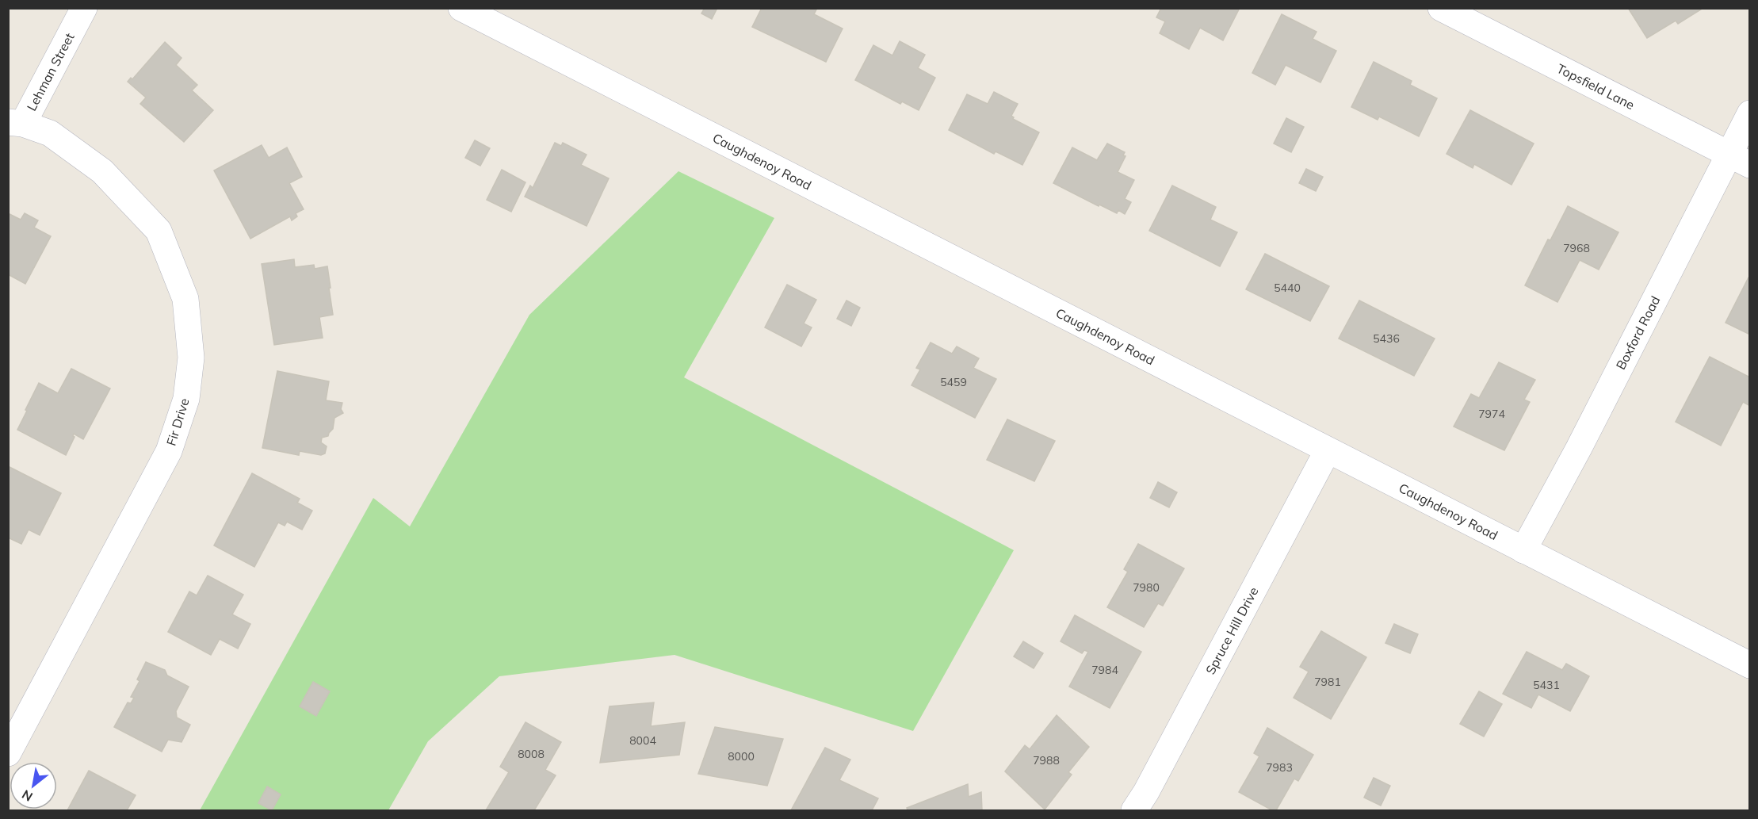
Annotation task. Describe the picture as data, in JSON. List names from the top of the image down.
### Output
{
  "streets": {
    "street": [
      "Lehman Street",
      "Topsfield Lane",
      "Caughdenoy Road",
      "Boxford Road",
      "Fir Drive",
      "Spruce Hill Drive"
    ]
  },
  "crossings": [
    ["Lehman Street", "Fir Drive"],
    ["Topsfield Lane", "Boxford Road"],
    ["Caughdenoy Road", "Boxford Road"],
    ["Caughdenoy Road", "Spruce Hill Drive"]
  ],
  "house_numbers": [
    "7968",
    "5440",
    "5436",
    "5459",
    "7974",
    "7980",
    "7984",
    "7981",
    "5431",
    "8004",
    "8008",
    "8000",
    "7988",
    "7983"
  ],
  "north": "bottom left"
}
